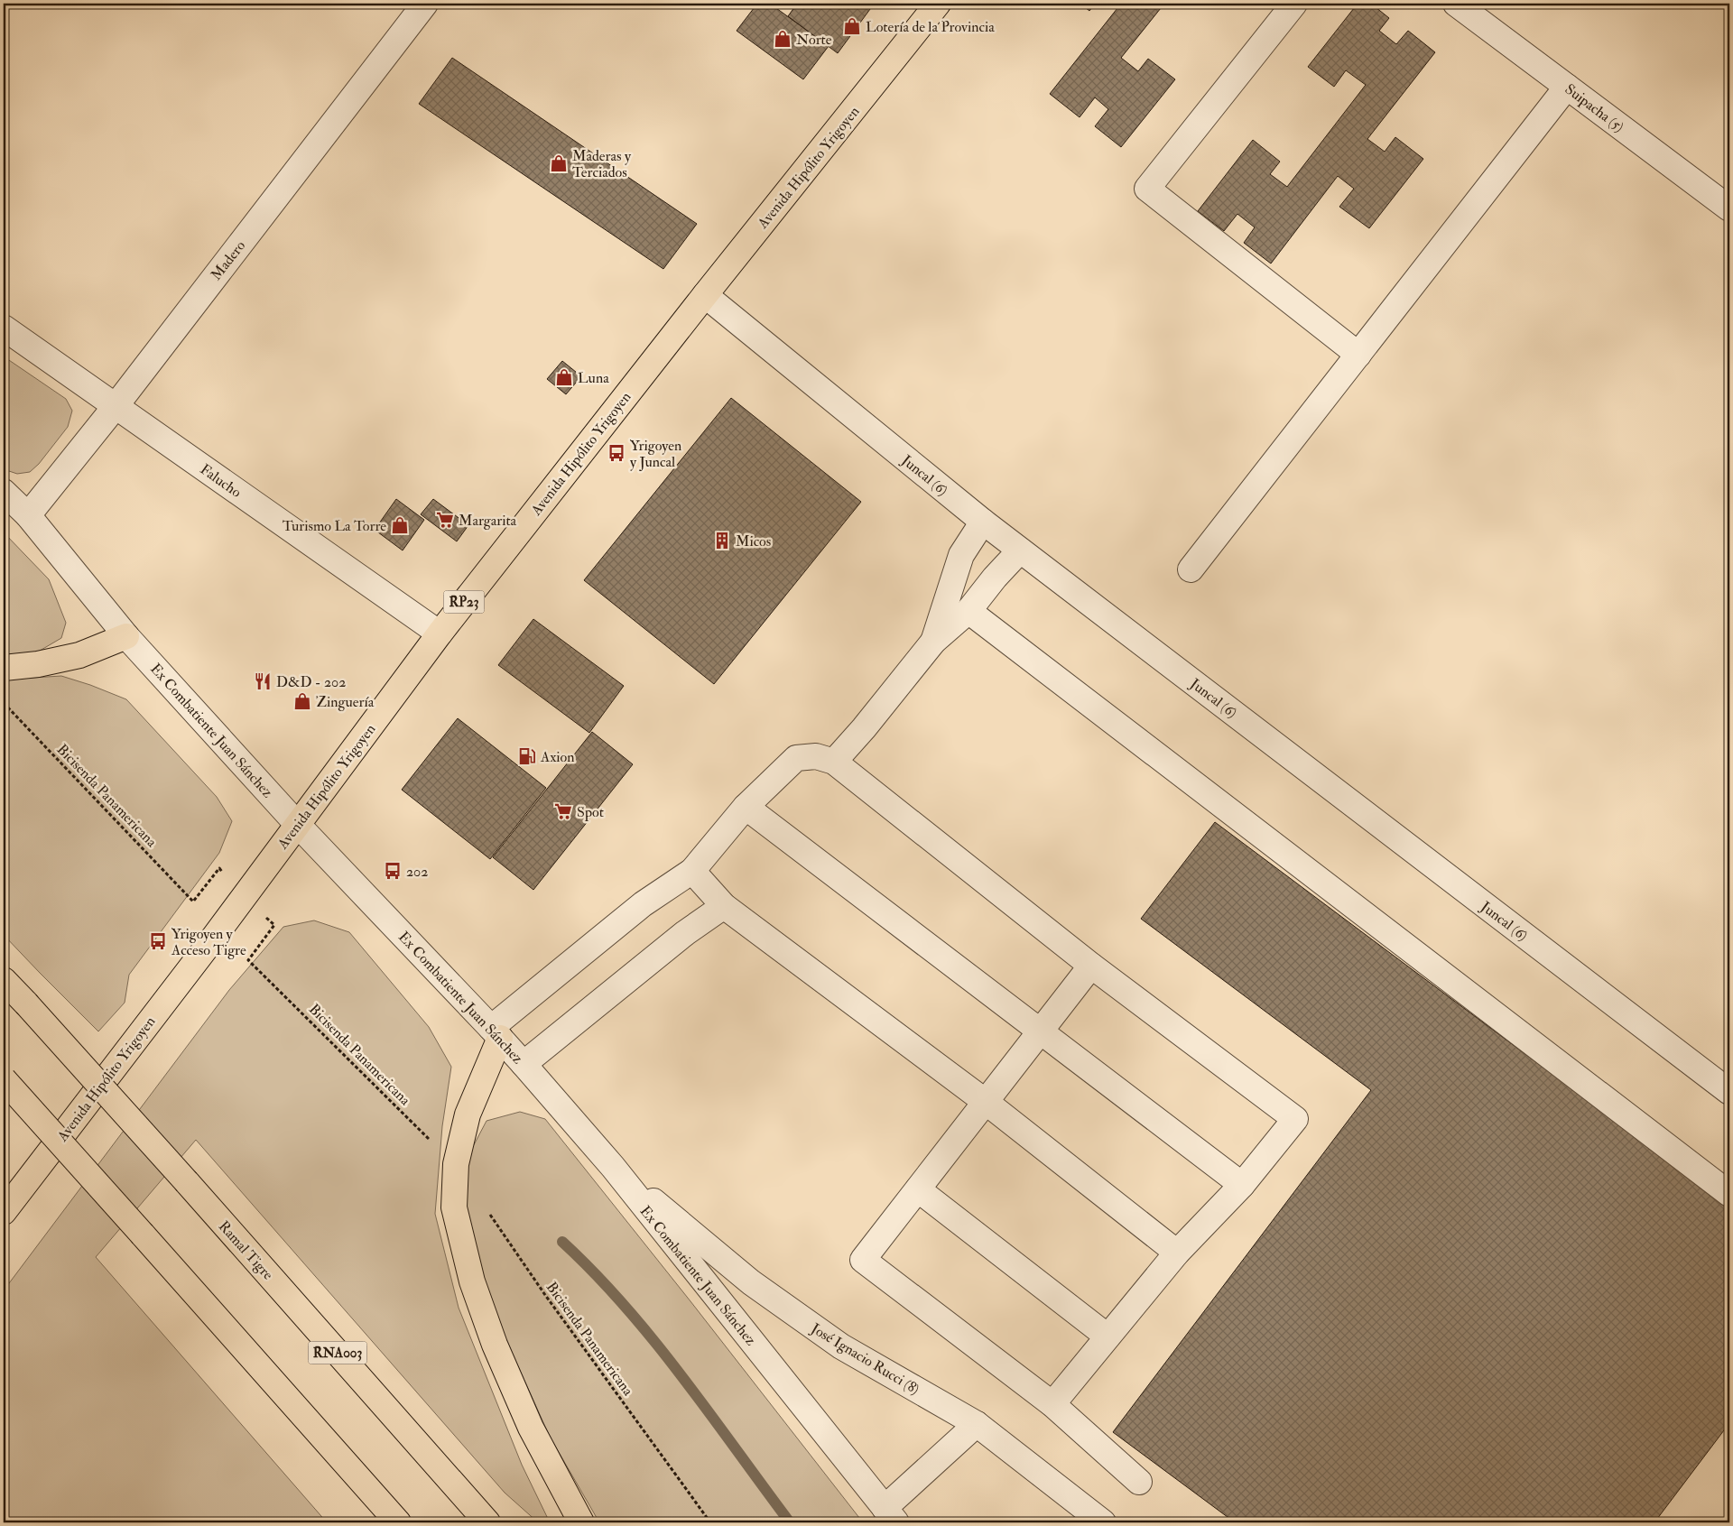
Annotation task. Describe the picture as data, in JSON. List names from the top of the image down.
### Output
{
  "streets": {
    "main road": [
      "Avenida Hipólito Yrigoyen",
      "RP23",
      "Ramal Tigre",
      "RNA003"
    ],
    "street": [
      "Suipacha (5)",
      "Madero",
      "Juncal (6)",
      "Falucho",
      "Ex Combatiente Juan Sánchez",
      "José Ignacio Rucci (8)"
    ],
    "path": ["Bicisenda Panamericana"]
  },
  "crossings": [
    ["Avenida Hipólito Yrigoyen", "Juncal (6)"],
    ["Avenida Hipólito Yrigoyen", "Falucho"],
    ["Avenida Hipólito Yrigoyen", "Ex Combatiente Juan Sánchez"],
    ["Avenida Hipólito Yrigoyen", "Bicisenda Panamericana"],
    ["Madero", "Falucho"],
    ["Madero", "Ex Combatiente Juan Sánchez"],
    ["Ex Combatiente Juan Sánchez", "José Ignacio Rucci (8)"]
  ],
  "places": {
    "shop": [
      "Lotería de la Provincia",
      "Norte",
      "Maderas y Terciados",
      "Luna",
      "Turismo La Torre",
      "Zinguería"
    ],
    "bus stop": ["Yrigoyen y Juncal", "202", "Yrigoyen y Acceso Tigre"],
    "supermarket": ["Margarita", "Spot"],
    "building": ["Micos"],
    "restaurant": ["D&D - 202"],
    "fuel station": ["Axion"]
  }
}
